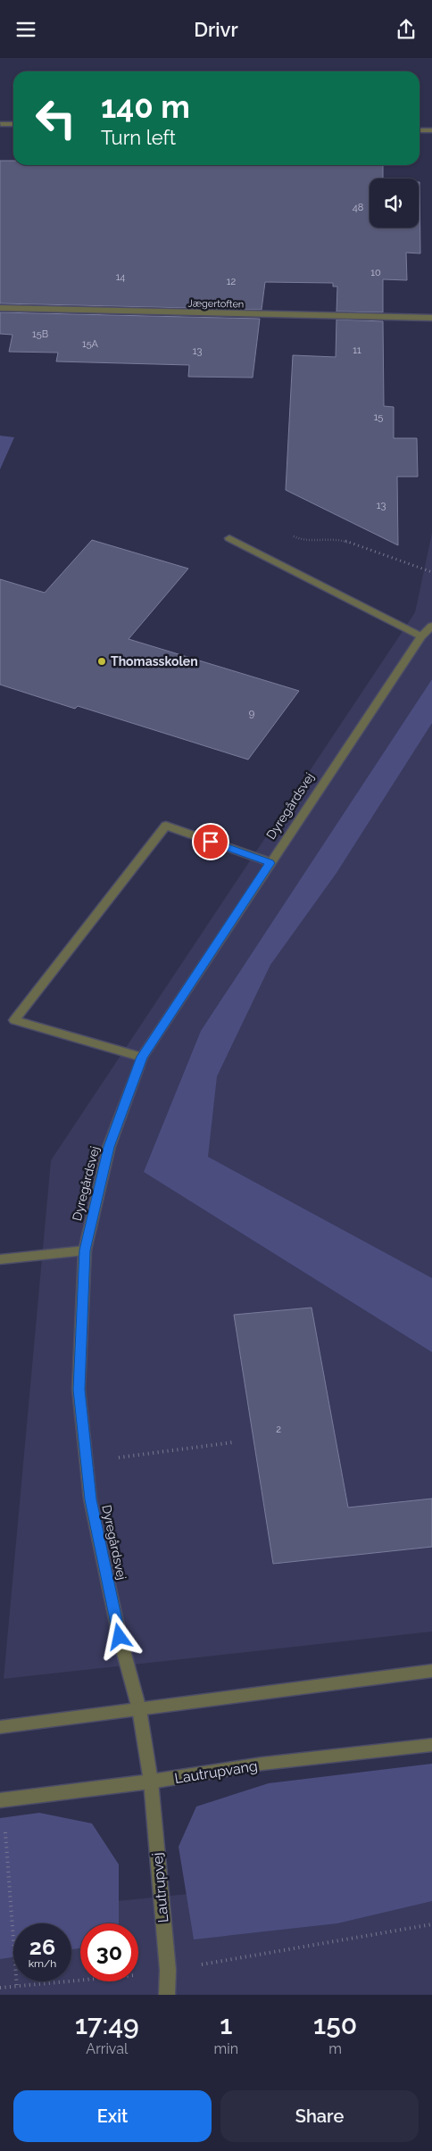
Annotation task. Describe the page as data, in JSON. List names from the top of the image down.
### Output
{
  "streets": {
    "street": [
      "Jægertoften",
      "Dyregårdsvej",
      "Lautrupvang",
      "Lautrupvej"
    ]
  },
  "crossings": [
    ["Dyregårdsvej", "Lautrupvang"],
    ["Dyregårdsvej", "Lautrupvej"],
    ["Lautrupvang", "Lautrupvej"]
  ],
  "places": ["Thomasskolen"],
  "house_numbers": [
    "48",
    "10",
    "14",
    "12",
    "15B",
    "15A",
    "11",
    "13",
    "15",
    "13",
    "9",
    "2"
  ],
  "page": {
    "header": "Drivr",
    "turn": ["140 m", "Turn left"],
    "speed": "26 km/h",
    "limit": "30",
    "eta": [
      "17:49",
      "Arrival",
      "1",
      "min",
      "150",
      "m"
    ],
    "buttons": ["Exit", "Share"]
  }
}
